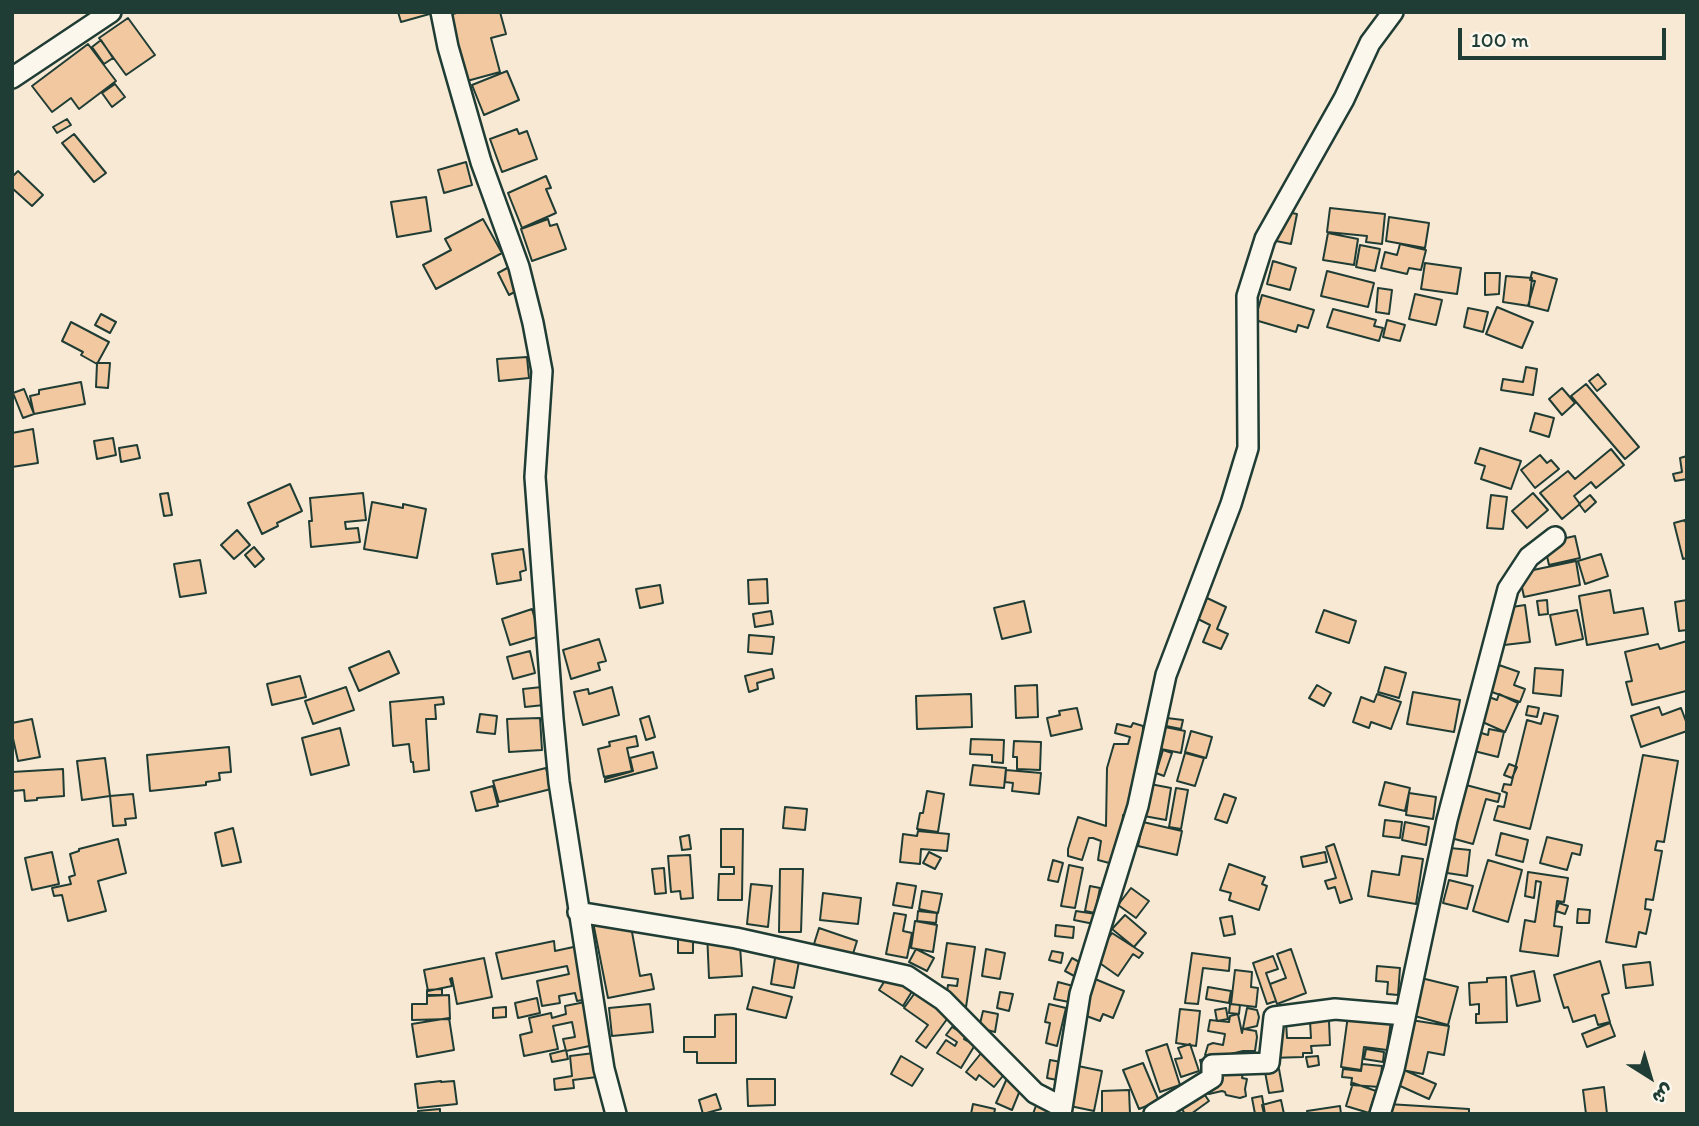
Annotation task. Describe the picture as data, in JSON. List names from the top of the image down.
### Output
{
  "scale_bar": "100 m",
  "north": "bottom right"
}
